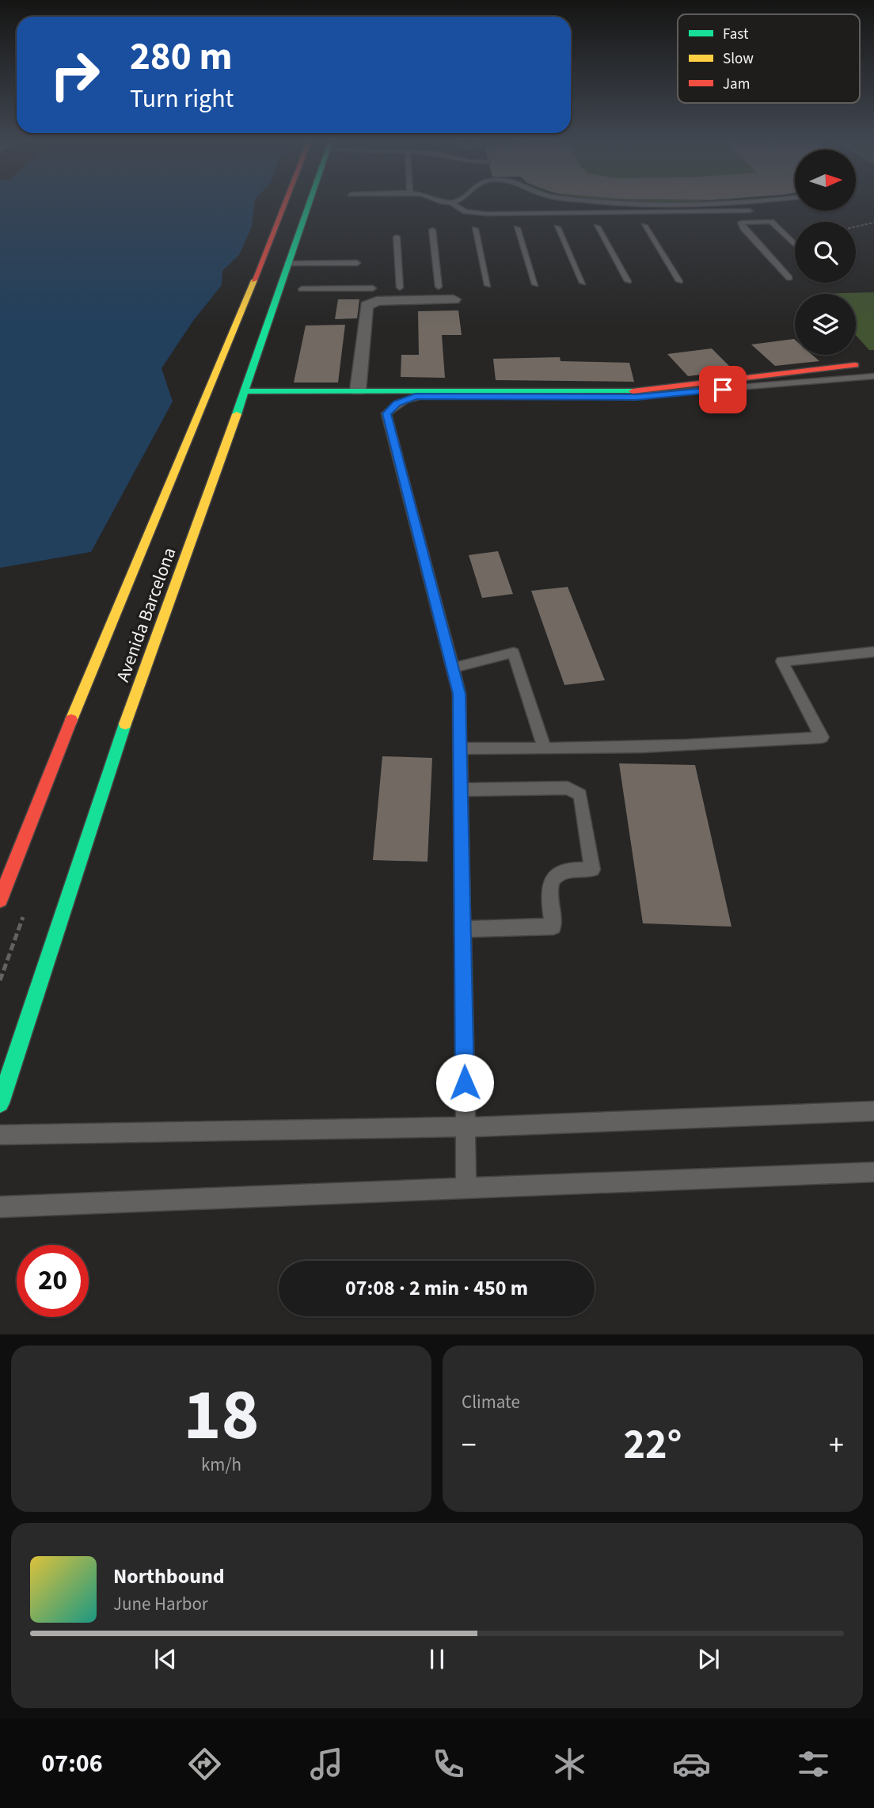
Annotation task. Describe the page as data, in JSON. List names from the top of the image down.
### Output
{
  "streets": {
    "main road": ["Avenida Barcelona"]
  },
  "legend": ["Fast", "Slow", "Jam"],
  "north": "right",
  "page": {
    "turn": ["280 m", "Turn right"],
    "limit": "20",
    "trip": "07:08 · 2 min · 450 m",
    "tile": [
      ["18", "km/h"],
      "Climate"
    ],
    "heat": ["−", "22°", "+"],
    "song": ["Northbound", "June Harbor"],
    "tabs": "07:06"
  }
}
